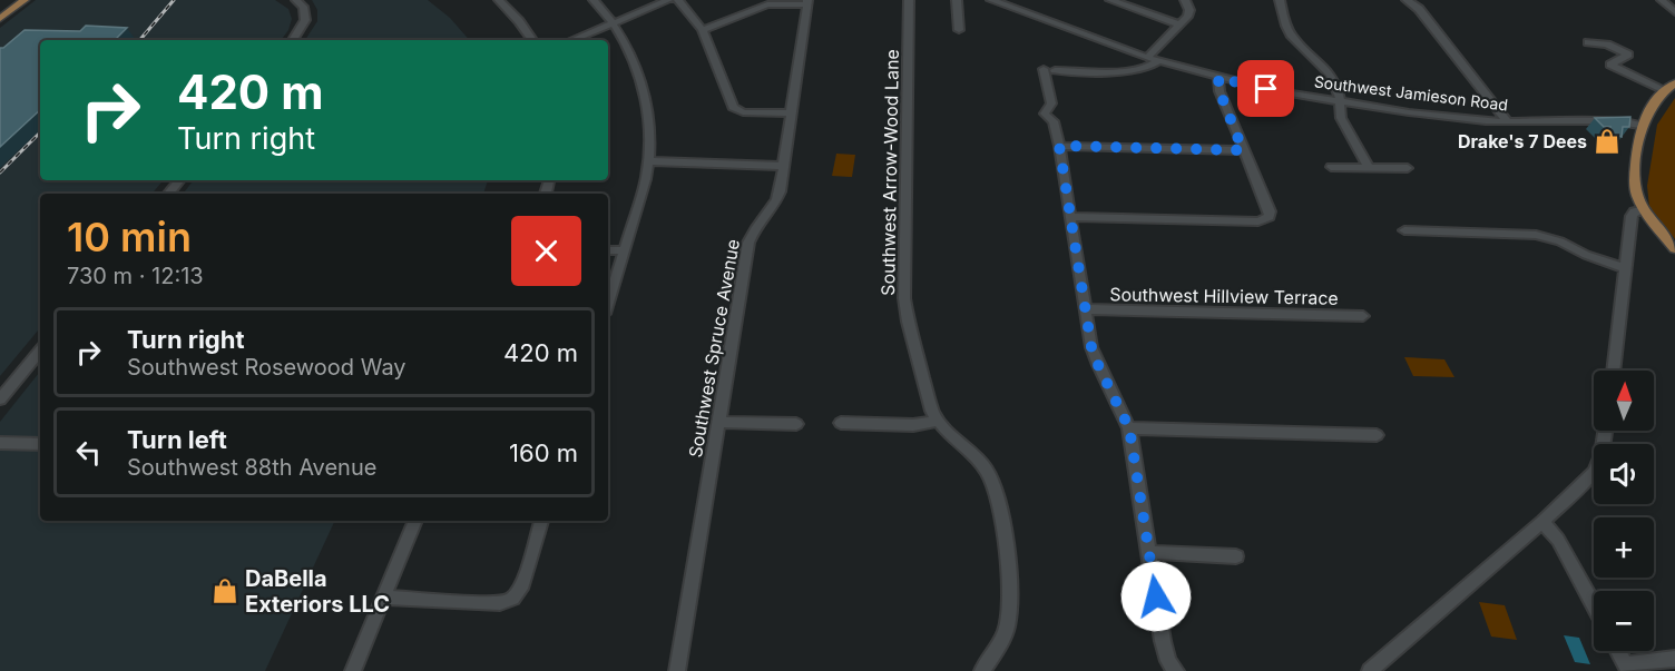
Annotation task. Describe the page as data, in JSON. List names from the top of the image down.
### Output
{
  "streets": {
    "street": [
      "Southwest Jamieson Road",
      "Southwest Arrow-Wood Lane",
      "Southwest Hillview Terrace",
      "Southwest Spruce Avenue"
    ]
  },
  "places": {
    "shop": ["Drake's 7 Dees", "DaBella Exteriors LLC"]
  },
  "north": "top",
  "page": {
    "turn": ["420 m", "Turn right"],
    "heading": ["10 min", "730 m · 12:13"],
    "list": [
      {
        "name": "Turn right",
        "note": "Southwest Rosewood Way",
        "value": "420 m"
      },
      {
        "name": "Turn left",
        "note": "Southwest 88th Avenue",
        "value": "160 m"
      }
    ],
    "map_buttons": ["+", "−"]
  }
}
